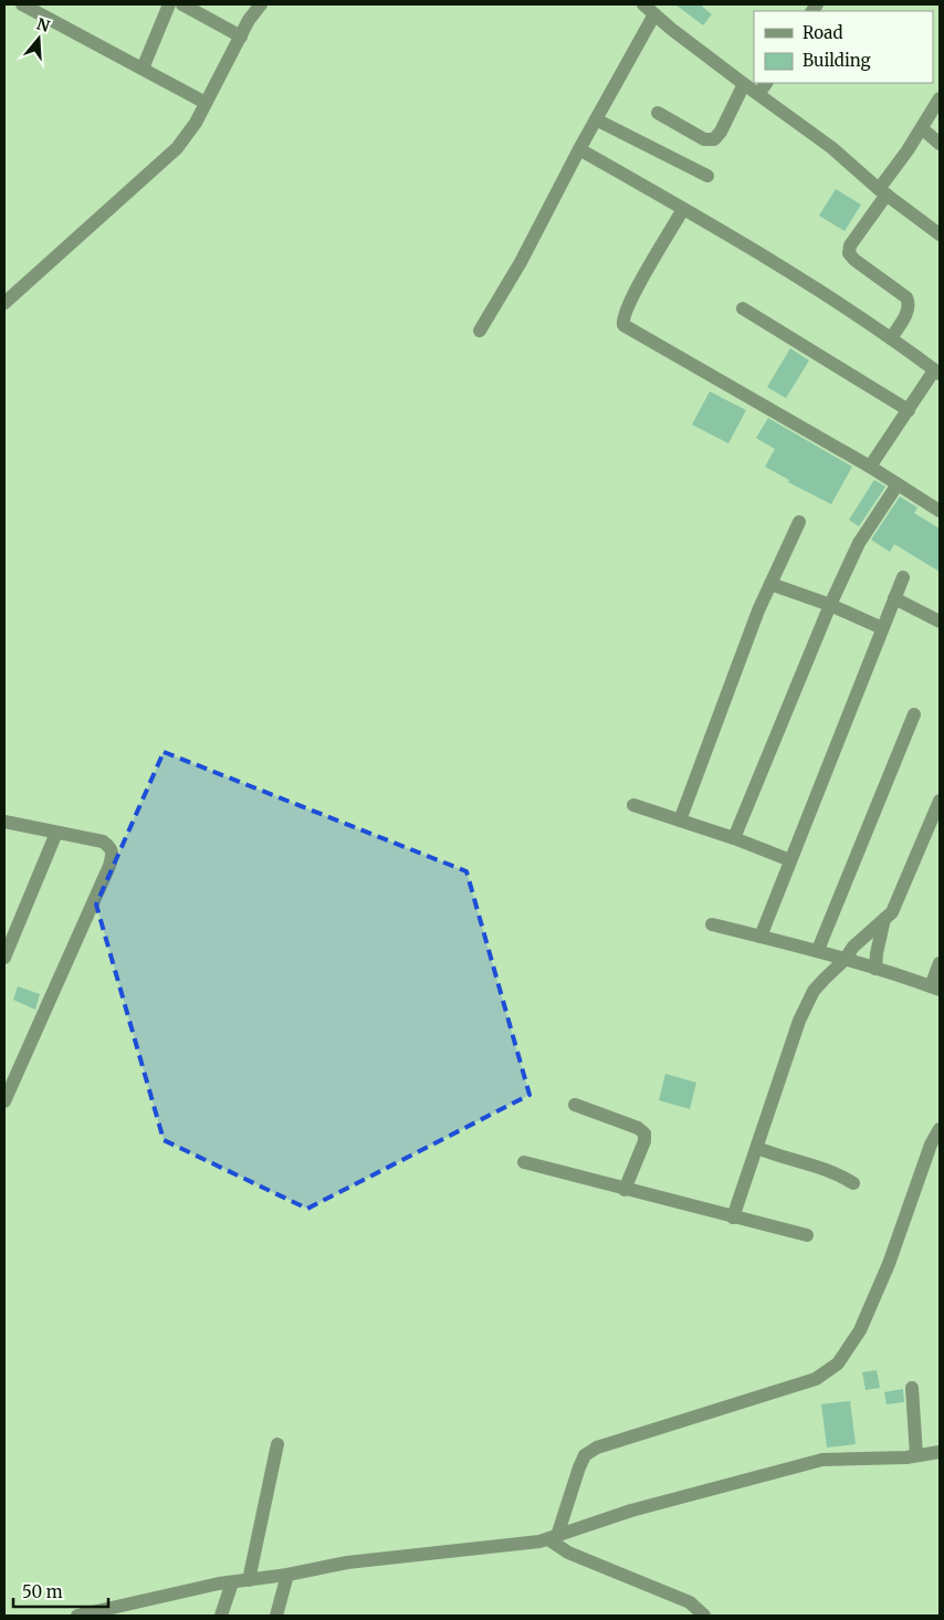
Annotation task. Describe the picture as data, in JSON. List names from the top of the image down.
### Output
{
  "legend": ["Road", "Building"],
  "scale_bar": "50 m",
  "north": "top"
}
